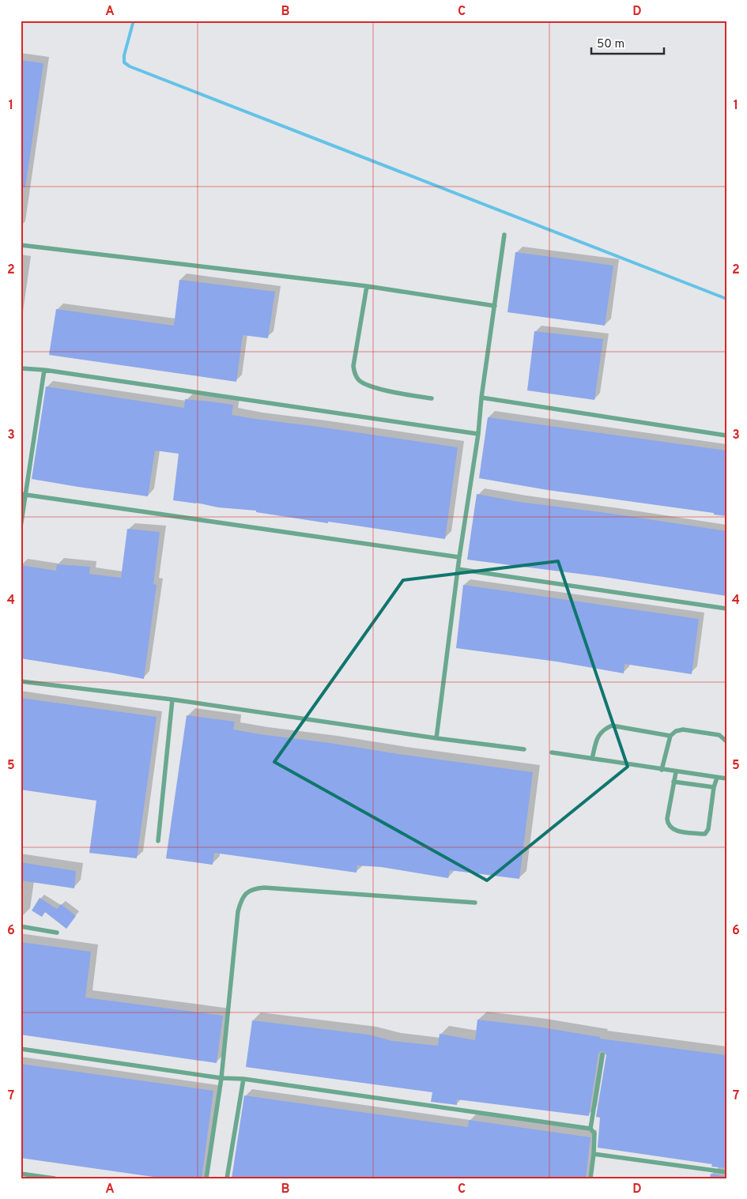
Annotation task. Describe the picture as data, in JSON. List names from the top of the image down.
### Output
{
  "scale_bar": "50 m",
  "grid": {
    "columns": [
      "A",
      "B",
      "C",
      "D"
    ],
    "rows": [
      "1",
      "2",
      "3",
      "4",
      "5",
      "6",
      "7"
    ]
  }
}
